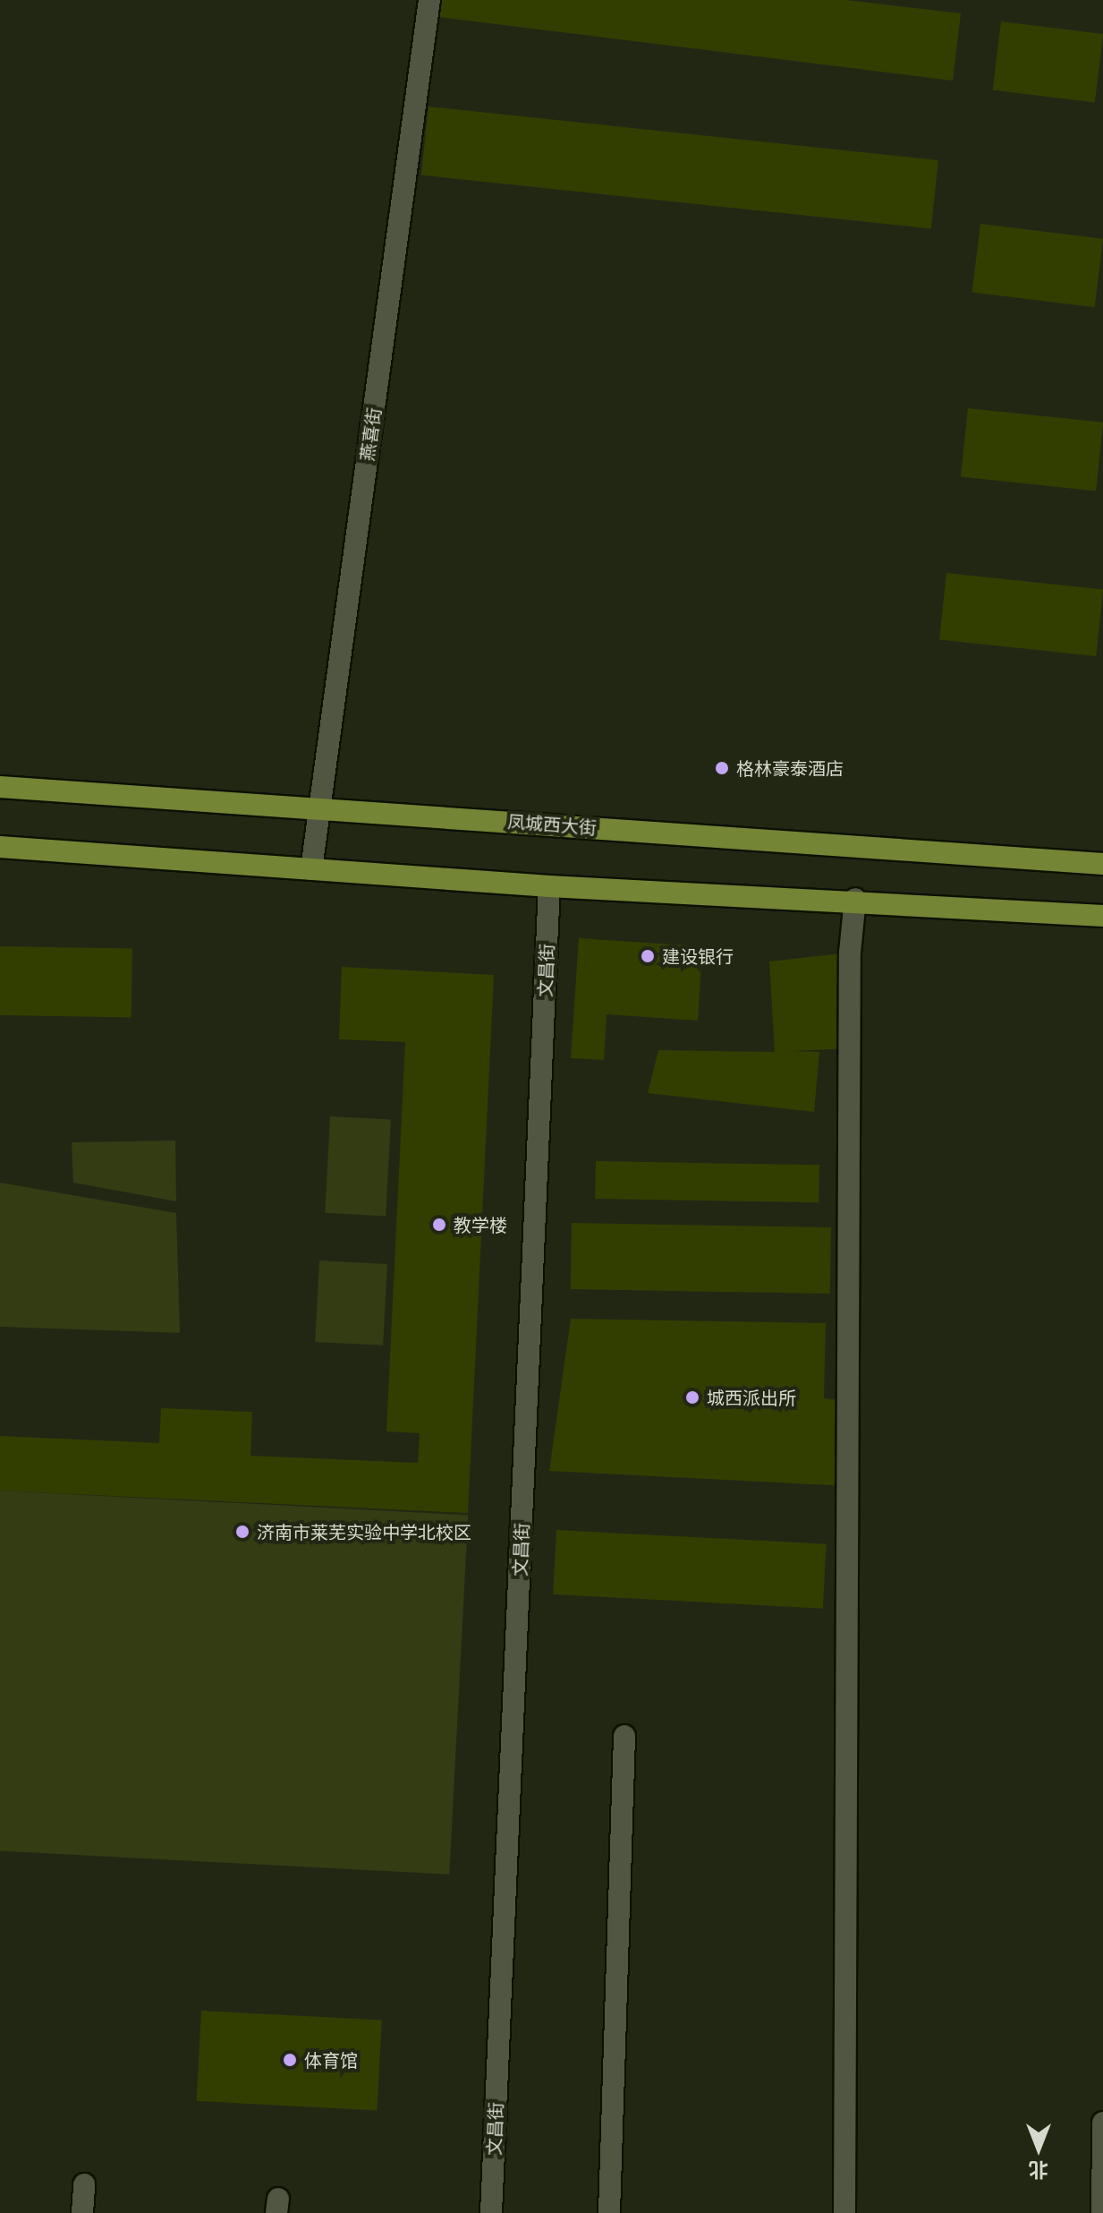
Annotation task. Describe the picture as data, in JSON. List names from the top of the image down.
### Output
{
  "streets": {
    "main road": ["凤城西大街"],
    "street": ["燕喜街", "文昌街"]
  },
  "crossings": [
    ["燕喜街", "凤城西大街"]
  ],
  "places": [
    "格林豪泰酒店",
    "建设银行",
    "教学楼",
    "城西派出所",
    "济南市莱芜实验中学北校区",
    "体育馆"
  ],
  "north": "bottom"
}
